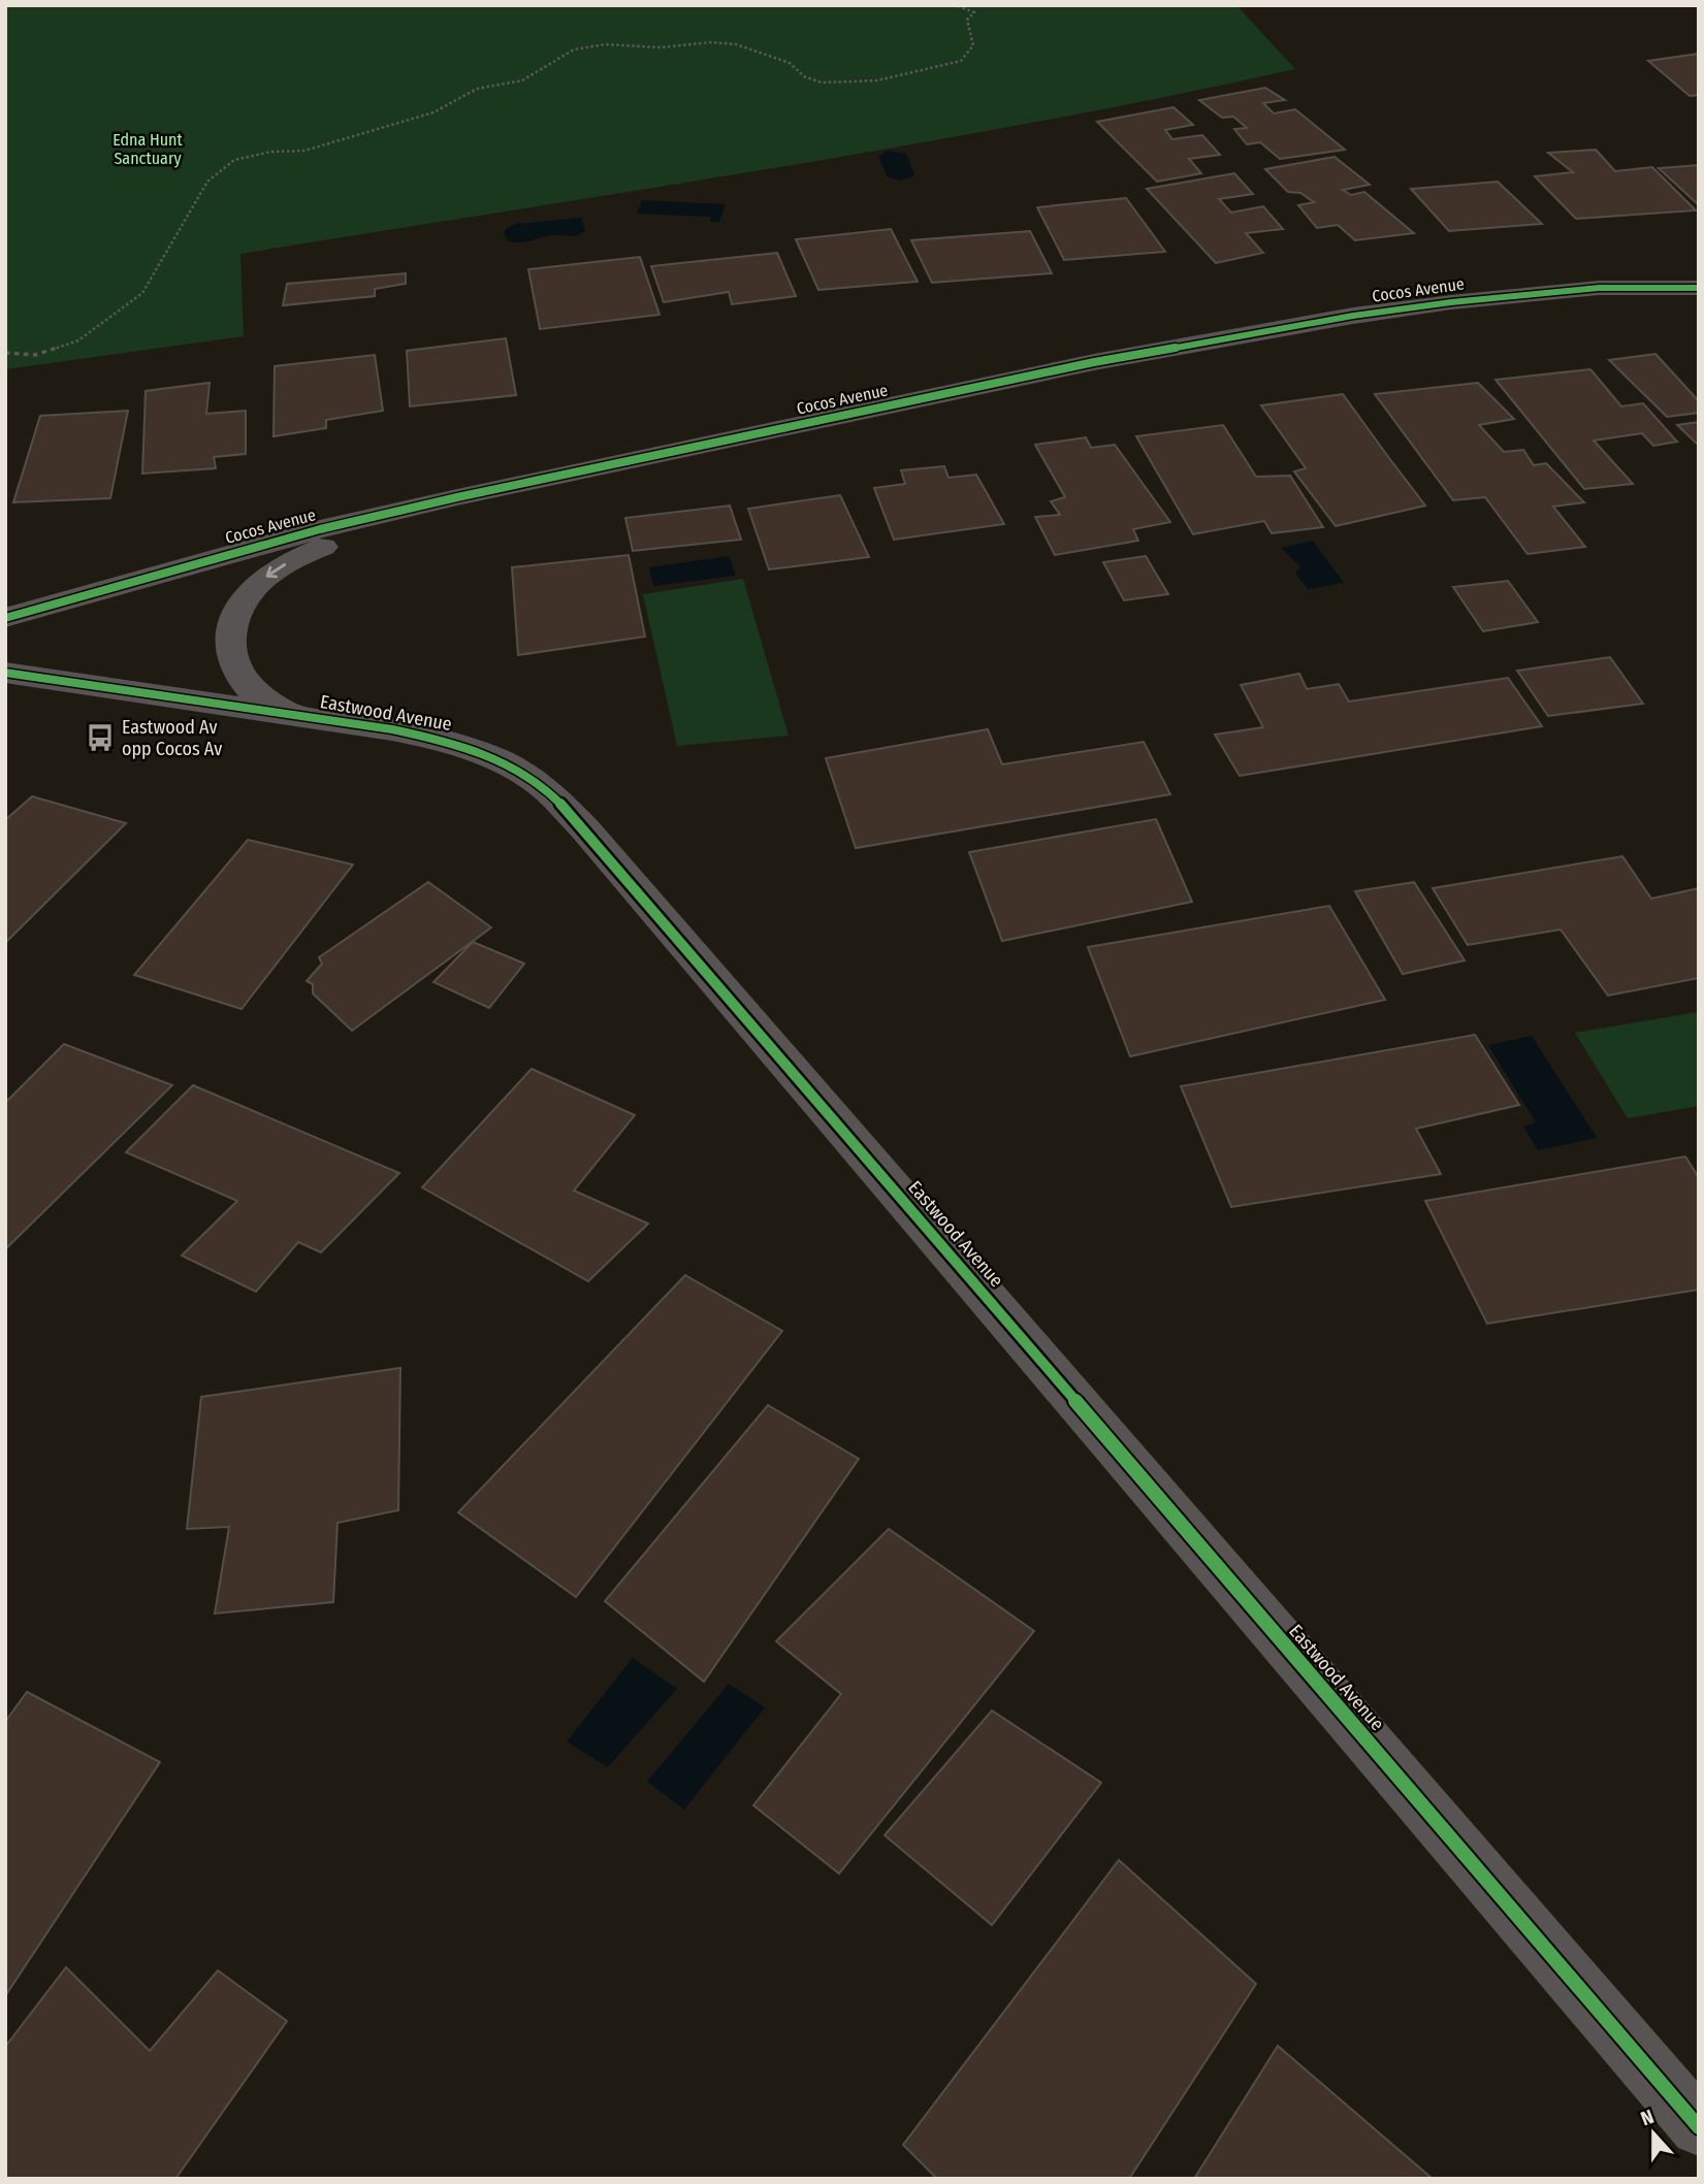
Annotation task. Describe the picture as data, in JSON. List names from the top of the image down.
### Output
{
  "streets": {
    "street": ["Cocos Avenue", "Eastwood Avenue"]
  },
  "parks": ["Edna Hunt Sanctuary"],
  "places": {
    "bus stop": ["Eastwood Av opp Cocos Av"]
  },
  "north": "top"
}
